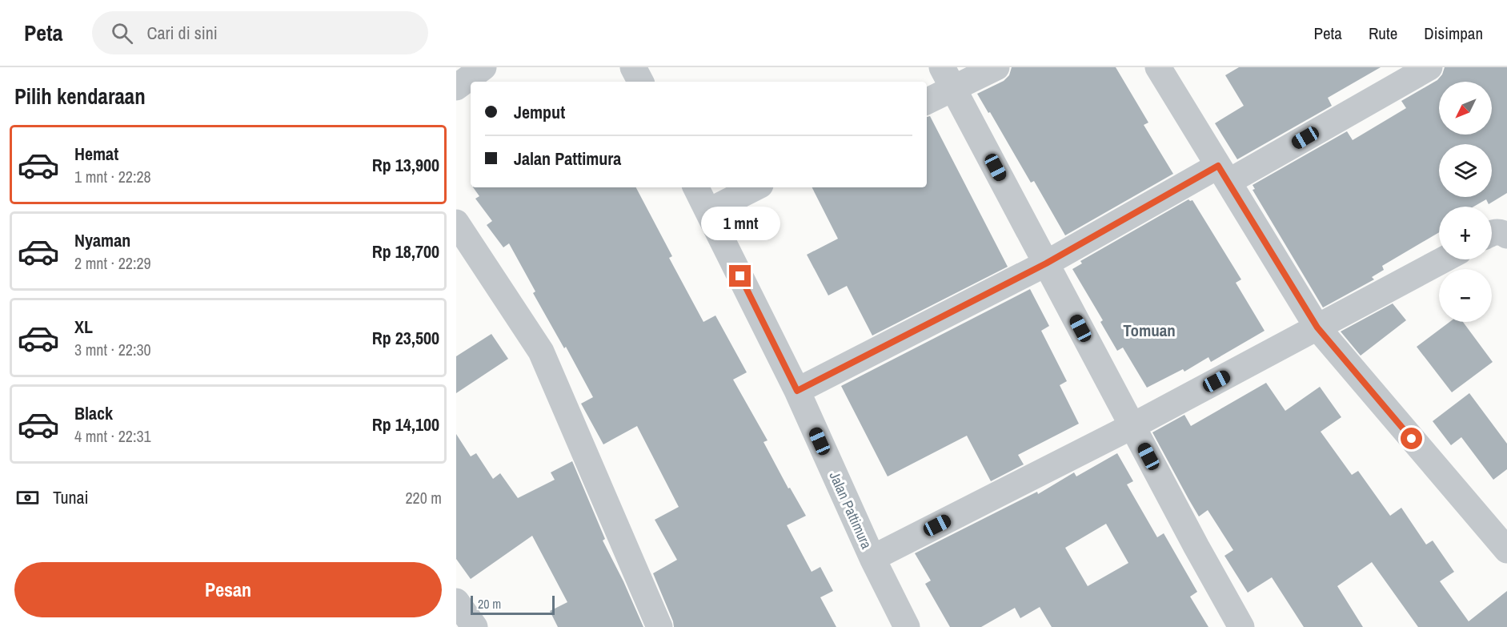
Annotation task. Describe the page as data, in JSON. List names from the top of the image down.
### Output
{
  "streets": {
    "street": ["Jalan Pattimura"]
  },
  "districts": ["Tomuan"],
  "scale_bar": "20 m",
  "north": "bottom left",
  "page": {
    "header": "Peta",
    "search": "Cari di sini",
    "nav": ["Peta", "Rute", "Disimpan"],
    "heading": "Pilih kendaraan",
    "map_buttons": ["+", "−"],
    "banner": ["Jemput", "Jalan Pattimura"],
    "list": [
      {
        "name": "Hemat",
        "note": "1 mnt · 22:28",
        "value": "Rp 13,900"
      },
      {
        "name": "Nyaman",
        "note": "2 mnt · 22:29",
        "value": "Rp 18,700"
      },
      {
        "name": "XL",
        "note": "3 mnt · 22:30",
        "value": "Rp 23,500"
      },
      {
        "name": "Black",
        "note": "4 mnt · 22:31",
        "value": "Rp 14,100"
      }
    ],
    "bubble": "1 mnt",
    "pay": ["Tunai", "220 m"],
    "buttons": "Pesan",
    "scale": "20 m"
  }
}
